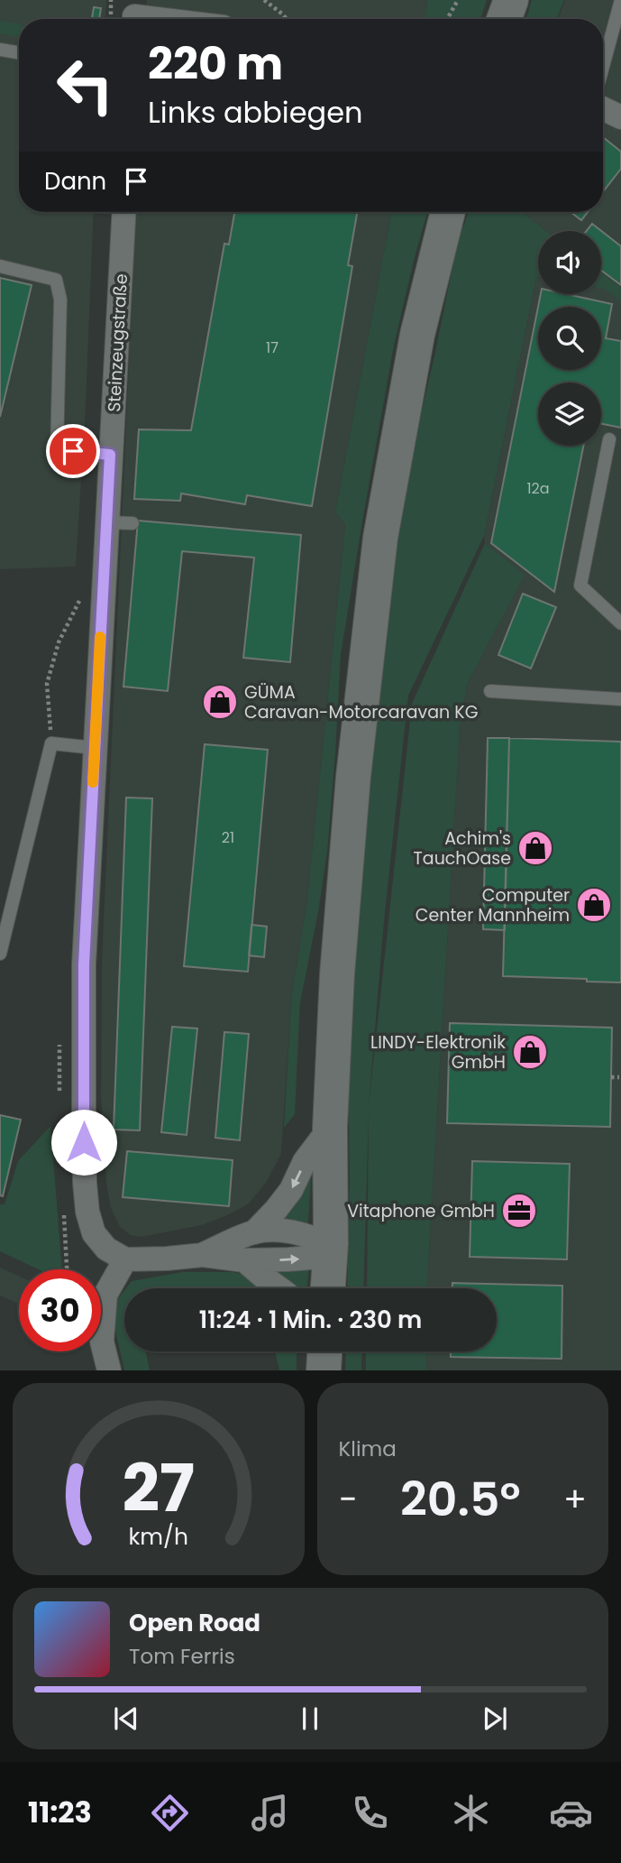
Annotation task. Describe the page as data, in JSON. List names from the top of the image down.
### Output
{
  "streets": {
    "street": ["Steinzeugstraße"]
  },
  "places": {
    "shop": [
      "GÜMA Caravan-Motorcaravan KG",
      "Achim's TauchOase",
      "Computer Center Mannheim",
      "LINDY-Elektronik GmbH"
    ],
    "office": ["Vitaphone GmbH"]
  },
  "house_numbers": ["17", "12a", "21"],
  "page": {
    "turn": ["220 m", "Links abbiegen"],
    "then": "Dann",
    "limit": "30",
    "trip": "11:24 · 1 Min. · 230 m",
    "tile": "Klima",
    "heat": ["−", "20.5°", "+"],
    "song": ["Open Road", "Tom Ferris"],
    "tabs": "11:23",
    "gauge": ["27", "km/h"]
  }
}
